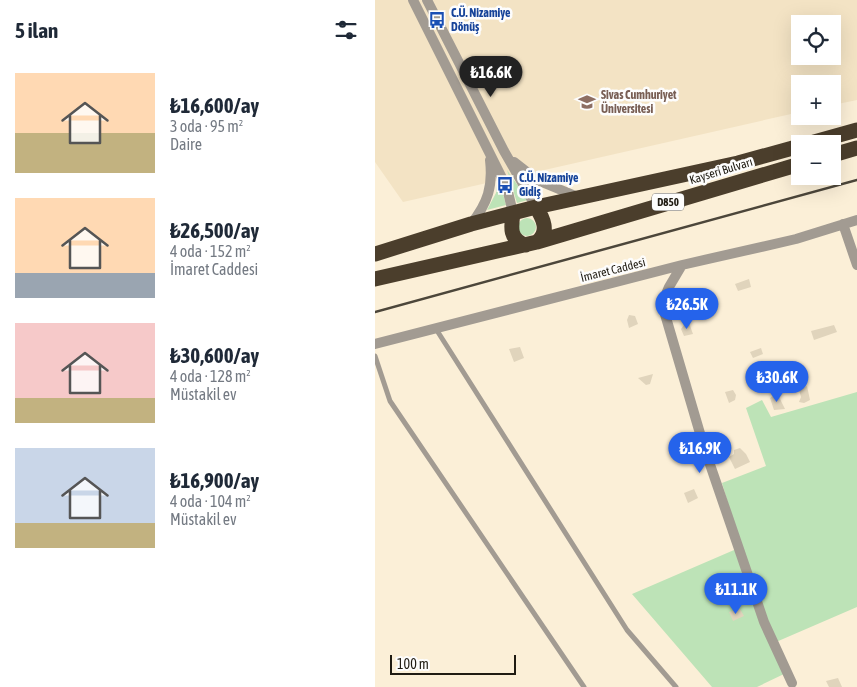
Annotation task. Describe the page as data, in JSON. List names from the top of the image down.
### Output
{
  "streets": {
    "highway": ["Kayseri Bulvarı", "D850"],
    "street": ["İmaret Caddesi"]
  },
  "places": {
    "bus stop": ["C.Ü. Nizamiye Dönüş", "C.Ü. Nizamiye Gidiş"],
    "school or university": ["Sivas Cumhuriyet Üniversitesi"]
  },
  "scale_bar": "100 m",
  "page": {
    "heading": "5 ilan",
    "map_buttons": ["+", "−"],
    "price": [
      "₺16.6K",
      "₺26.5K",
      "₺30.6K",
      "₺16.9K",
      "₺11.1K"
    ],
    "list": [
      {
        "name": "₺16,600/ay",
        "note": "3 oda · 95 m² · Daire"
      },
      {
        "name": "₺26,500/ay",
        "note": "4 oda · 152 m² · İmaret Caddesi"
      },
      {
        "name": "₺30,600/ay",
        "note": "4 oda · 128 m² · Müstakil ev"
      },
      {
        "name": "₺16,900/ay",
        "note": "4 oda · 104 m² · Müstakil ev"
      }
    ],
    "scale": "100 m"
  }
}
